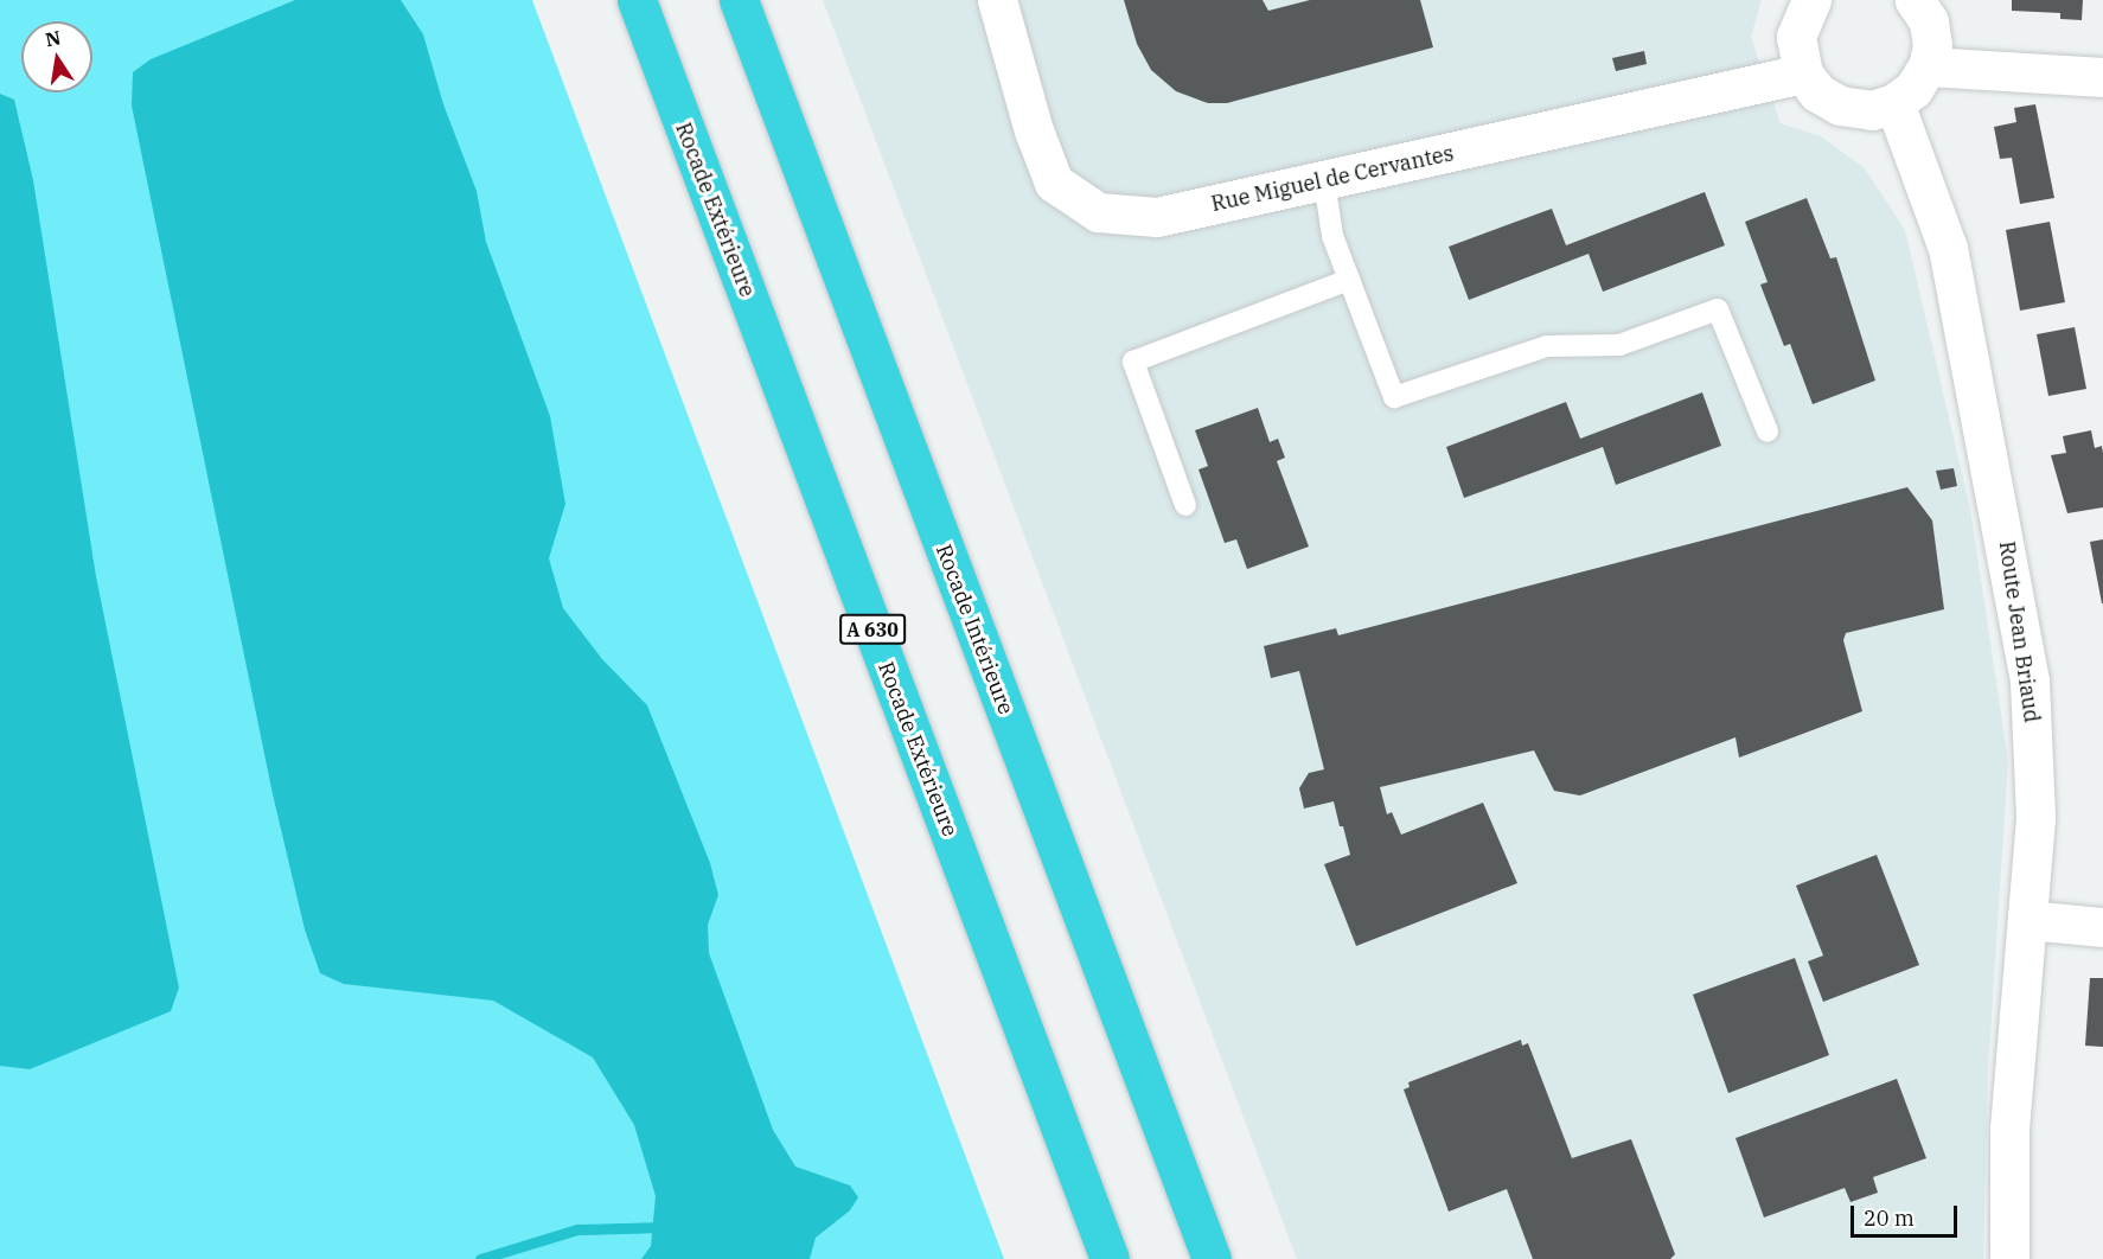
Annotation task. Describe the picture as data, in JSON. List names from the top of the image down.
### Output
{
  "streets": {
    "highway": ["Rocade Extérieure", "A 630", "Rocade Intérieure"],
    "street": ["Rue Miguel de Cervantes", "Route Jean Briaud"]
  },
  "scale_bar": "20 m",
  "north": "top"
}
